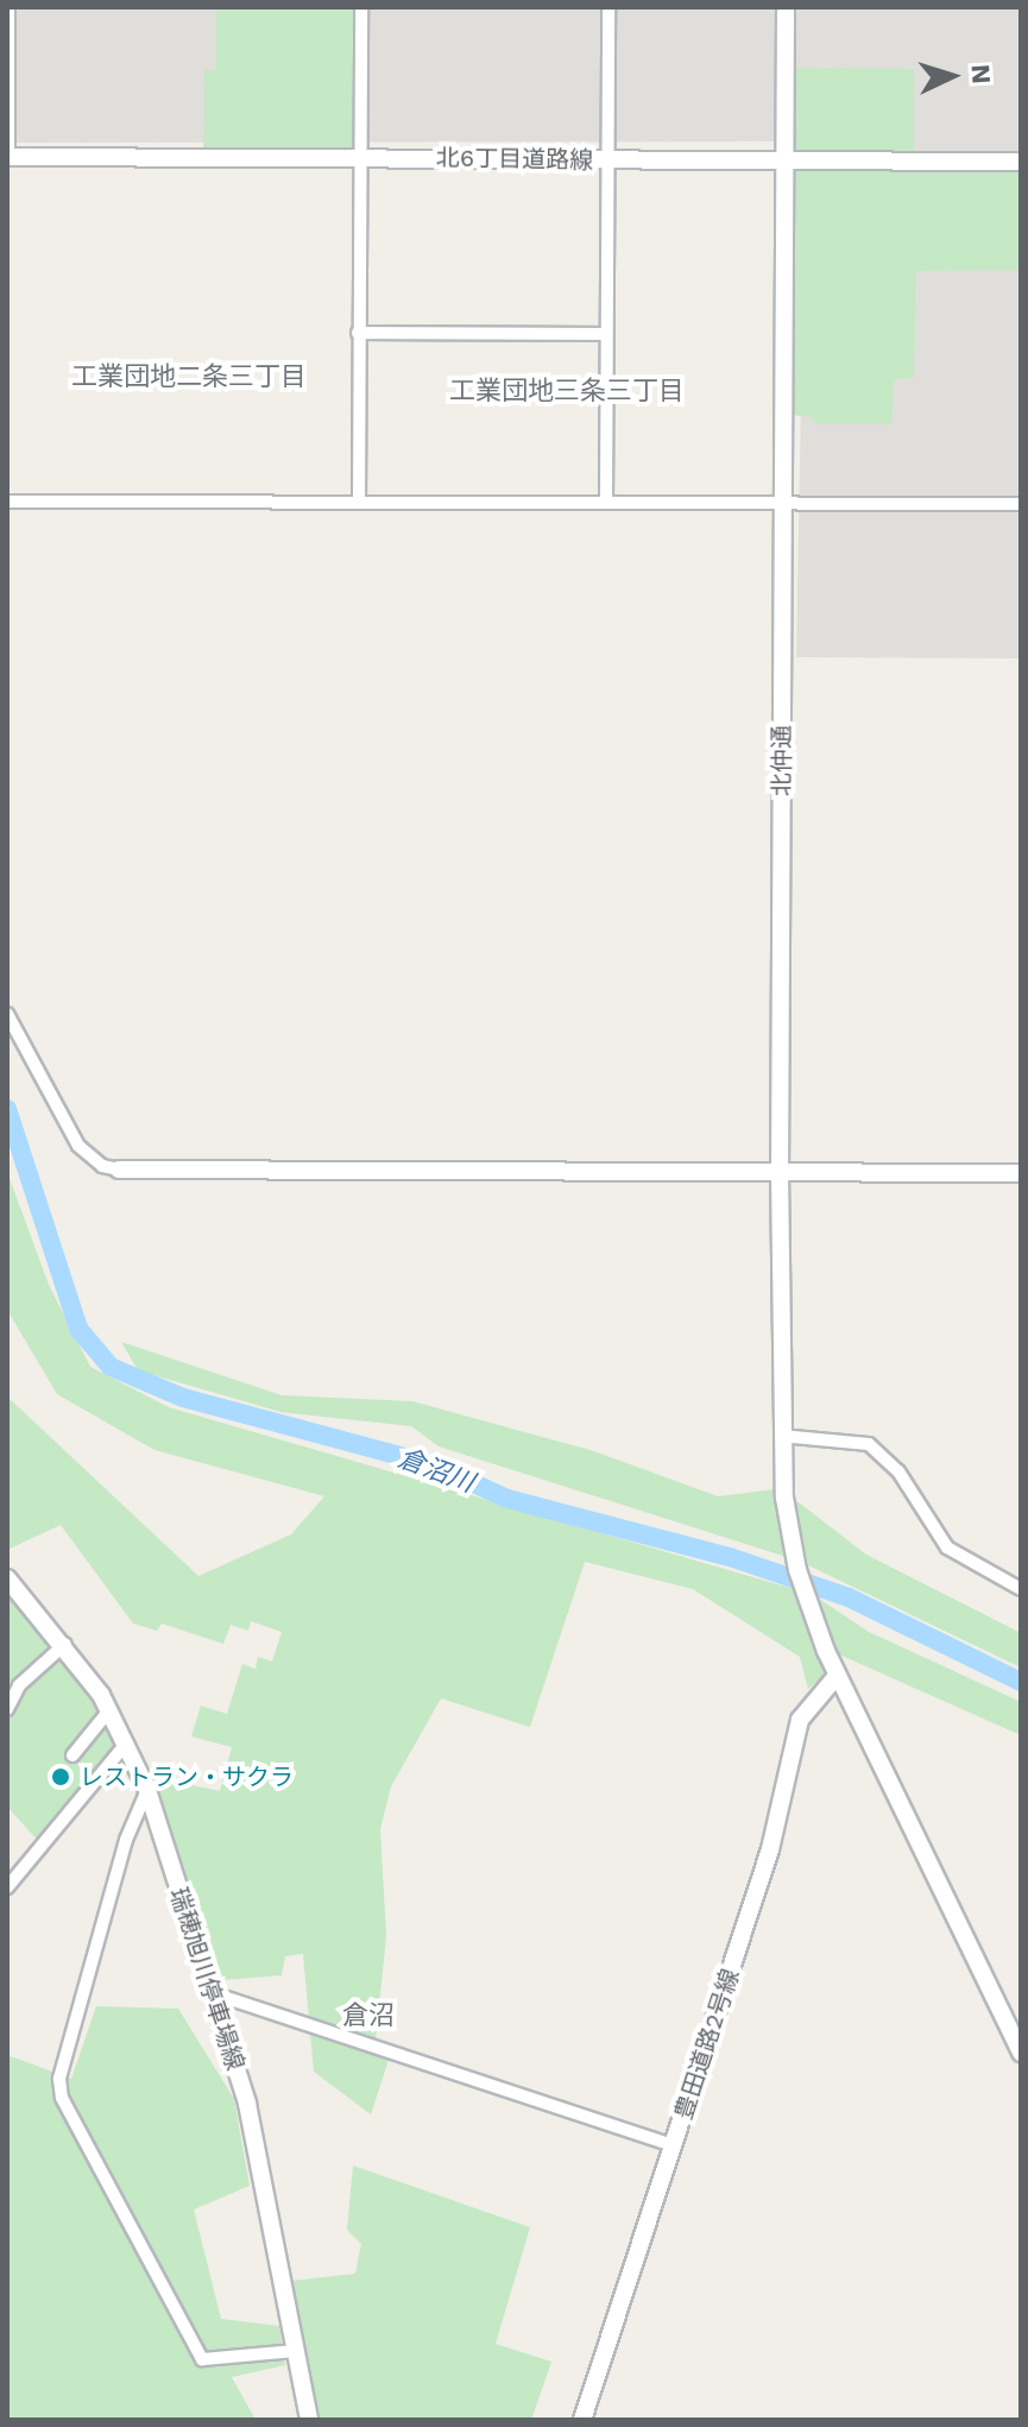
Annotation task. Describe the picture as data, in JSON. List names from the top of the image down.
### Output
{
  "streets": {
    "street": [
      "北6丁目道路線",
      "北仲通",
      "瑞穂旭川停車場線",
      "豊田道路2号線"
    ]
  },
  "crossings": [
    ["北6丁目道路線", "北仲通"],
    ["北仲通", "豊田道路2号線"]
  ],
  "districts": ["工業団地二条三丁目", "工業団地三条三丁目", "倉沼"],
  "water": ["倉沼川"],
  "places": ["レストラン・サクラ"],
  "north": "right"
}
